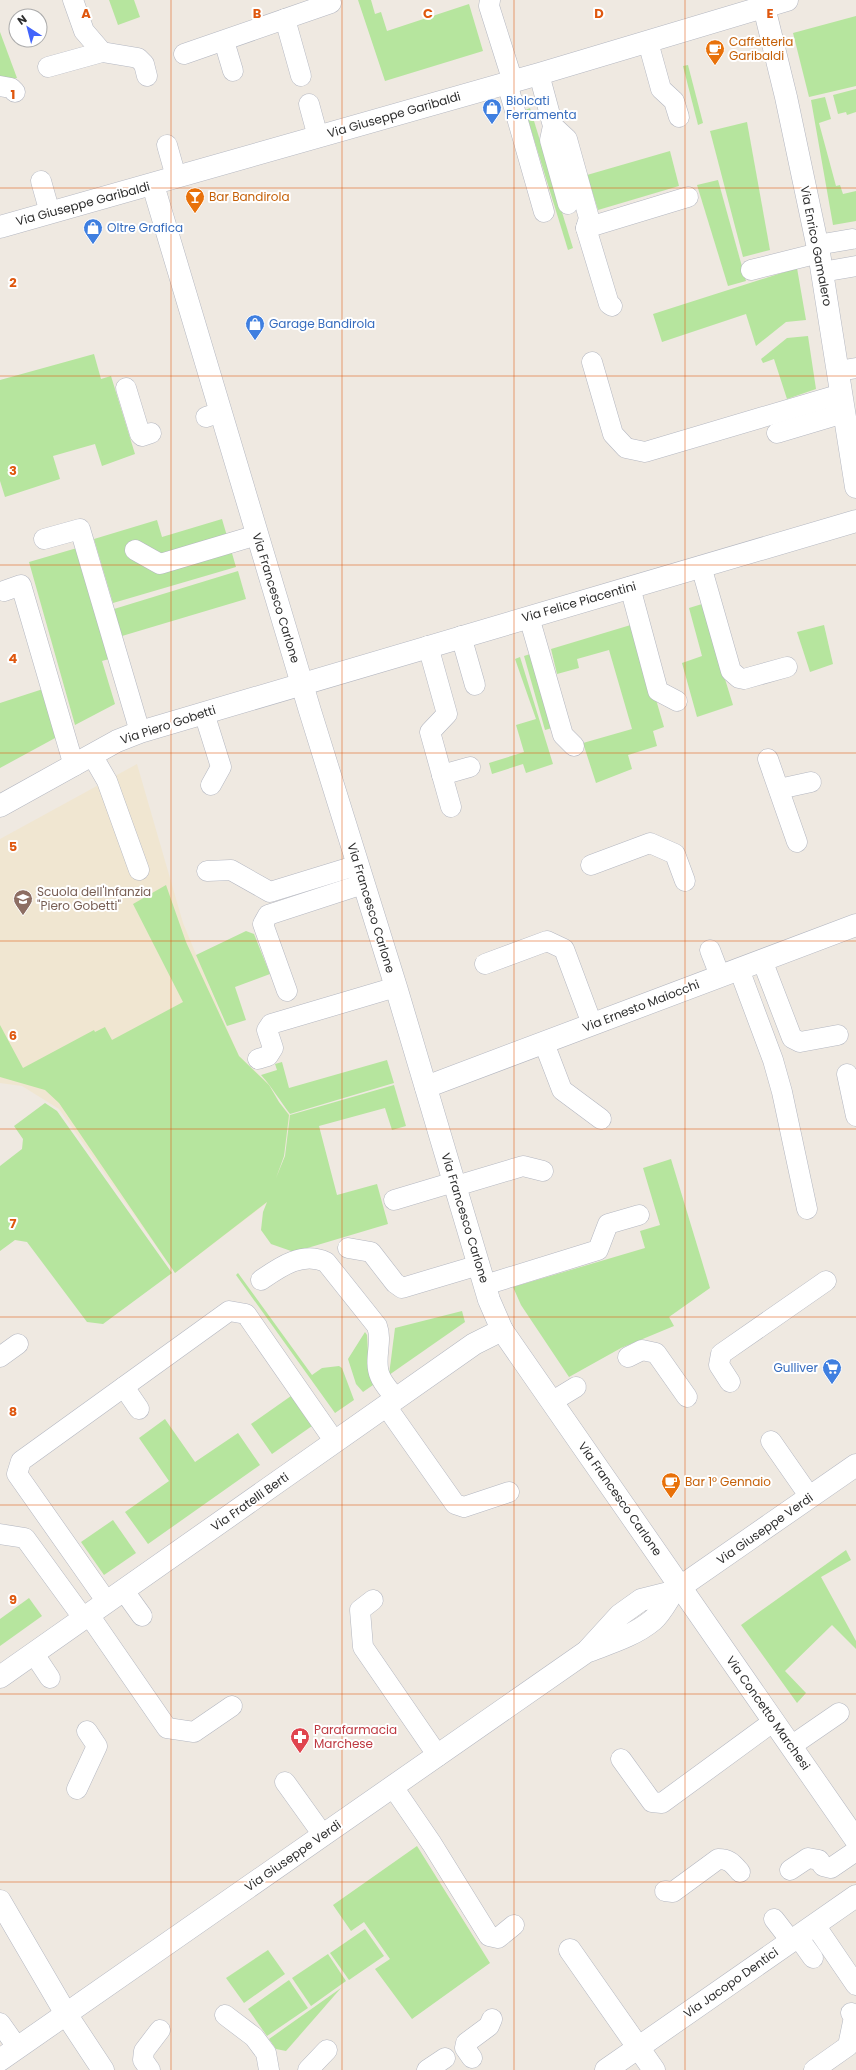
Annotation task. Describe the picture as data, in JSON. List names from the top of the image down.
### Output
{
  "streets": {
    "street": [
      "Via Giuseppe Garibaldi",
      "Via Enrico Gamalero",
      "Via Francesco Carlone",
      "Via Felice Piacentini",
      "Via Piero Gobetti",
      "Via Ernesto Maiocchi",
      "Via Fratelli Berti",
      "Via Giuseppe Verdi",
      "Via Concetto Marchesi",
      "Via Jacopo Dentici"
    ]
  },
  "crossings": [
    ["Via Giuseppe Garibaldi", "Via Enrico Gamalero"],
    ["Via Giuseppe Garibaldi", "Via Francesco Carlone"],
    ["Via Francesco Carlone", "Via Felice Piacentini"],
    ["Via Francesco Carlone", "Via Piero Gobetti"],
    ["Via Francesco Carlone", "Via Ernesto Maiocchi"],
    ["Via Francesco Carlone", "Via Fratelli Berti"],
    ["Via Francesco Carlone", "Via Giuseppe Verdi"],
    ["Via Francesco Carlone", "Via Concetto Marchesi"],
    ["Via Felice Piacentini", "Via Piero Gobetti"],
    ["Via Giuseppe Verdi", "Via Concetto Marchesi"]
  ],
  "places": {
    "cafe": ["Caffetteria Garibaldi", "Bar 1° Gennaio"],
    "shop": ["Biolcati Ferramenta", "Oltre Grafica", "Garage Bandirola"],
    "bar": ["Bar Bandirola"],
    "school or university": ["Scuola dell'Infanzia \"Piero Gobetti\""],
    "supermarket": ["Gulliver"],
    "pharmacy": ["Parafarmacia Marchese"]
  },
  "north": "top left",
  "grid": {
    "columns": [
      "A",
      "B",
      "C",
      "D",
      "E"
    ],
    "rows": [
      "1",
      "2",
      "3",
      "4",
      "5",
      "6",
      "7",
      "8",
      "9"
    ]
  }
}
